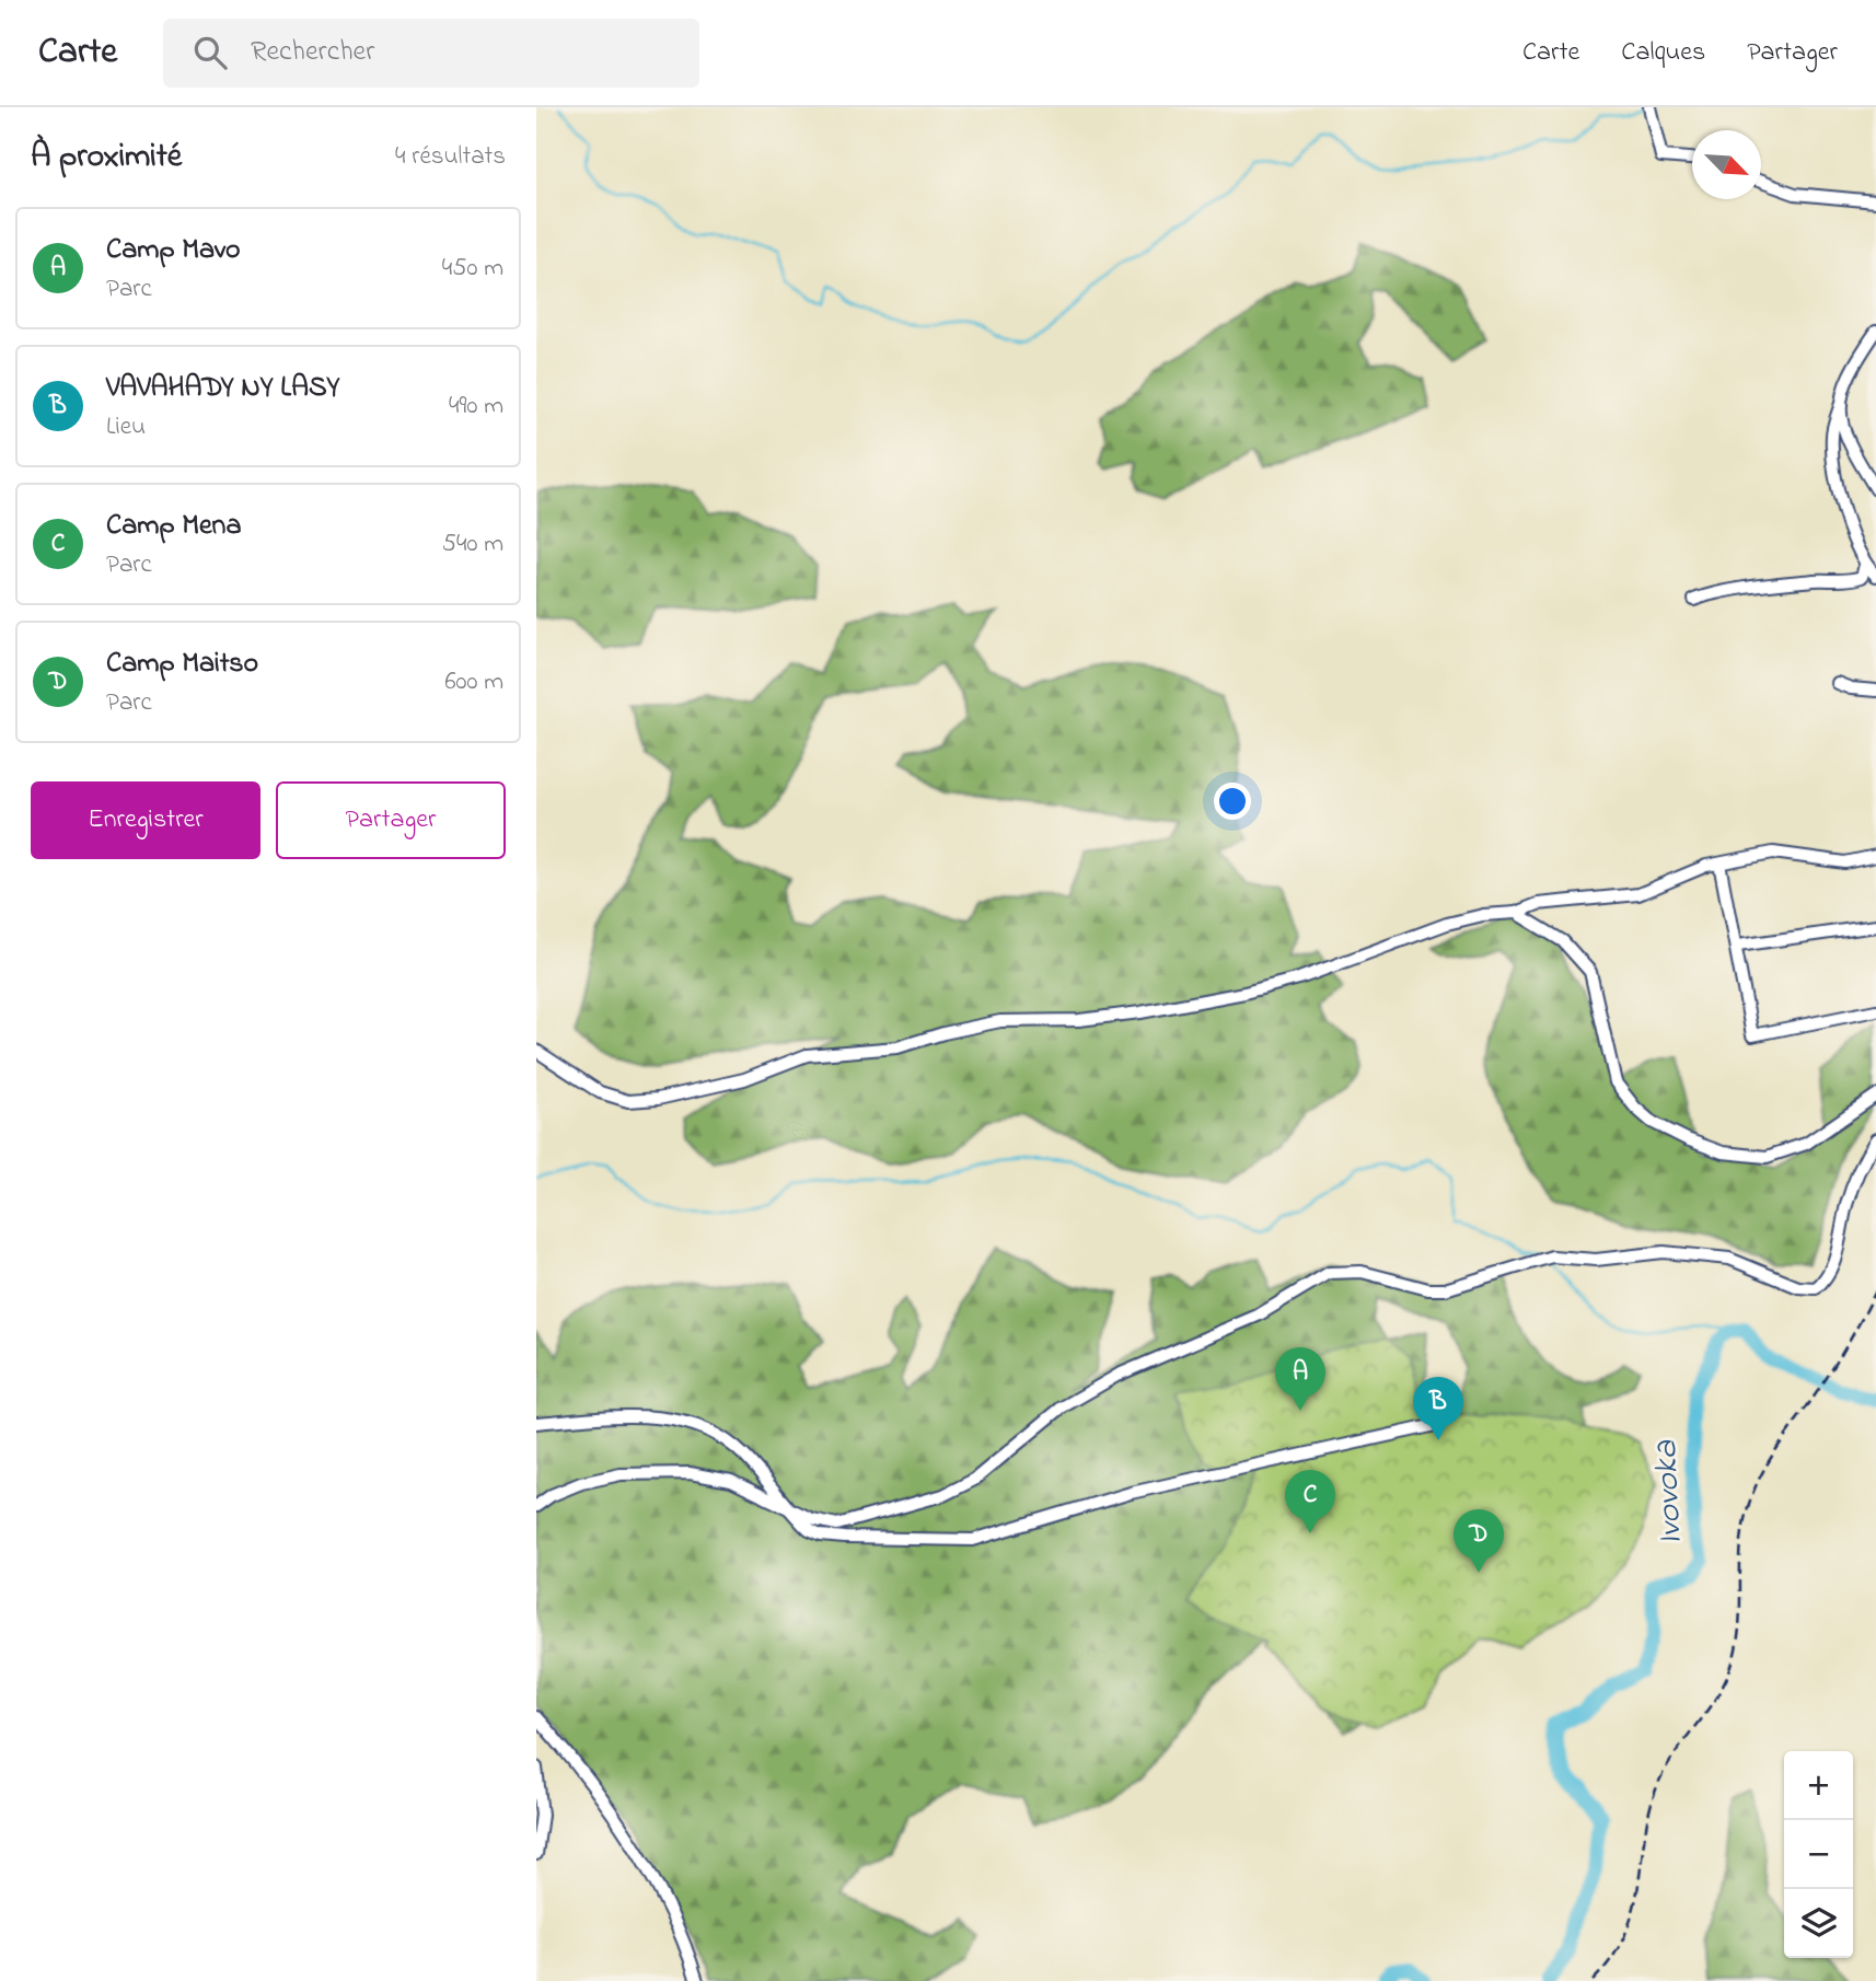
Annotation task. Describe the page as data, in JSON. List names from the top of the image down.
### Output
{
  "water": ["Ivovoka"],
  "north": "bottom right",
  "page": {
    "header": "Carte",
    "search": "Rechercher",
    "nav": ["Carte", "Calques", "Partager"],
    "heading": ["À proximité", "4 résultats"],
    "list": [
      {
        "mark": "A",
        "name": "Camp Mavo",
        "note": "Parc",
        "value": "450 m"
      },
      {
        "mark": "B",
        "name": "VAVAHADY NY LASY",
        "note": "Lieu",
        "value": "490 m"
      },
      {
        "mark": "C",
        "name": "Camp Mena",
        "note": "Parc",
        "value": "540 m"
      },
      {
        "mark": "D",
        "name": "Camp Maitso",
        "note": "Parc",
        "value": "600 m"
      }
    ],
    "buttons": ["Enregistrer", "Partager"],
    "pins": [
      "A",
      "B",
      "C",
      "D"
    ],
    "map_buttons": ["+", "−"]
  }
}
